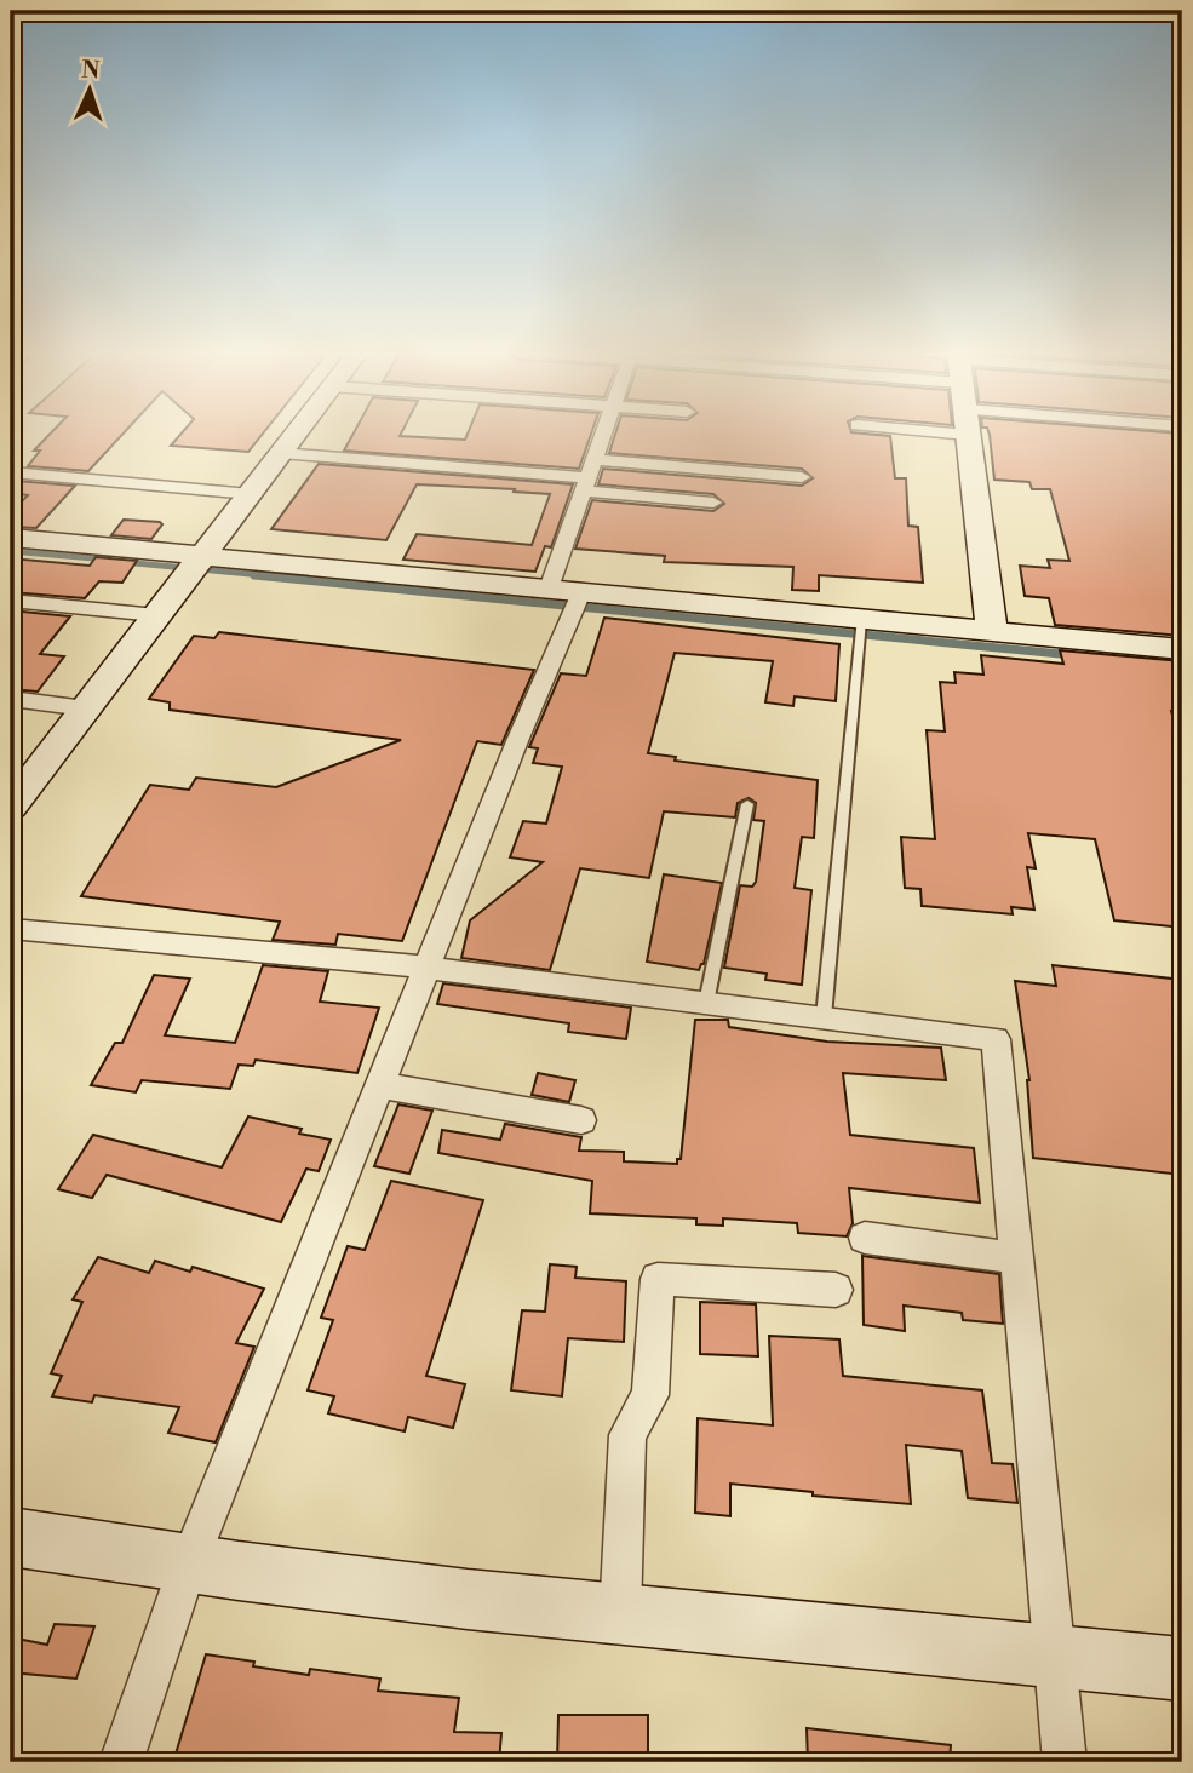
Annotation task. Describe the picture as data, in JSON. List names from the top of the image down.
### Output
{
  "north": "top"
}
